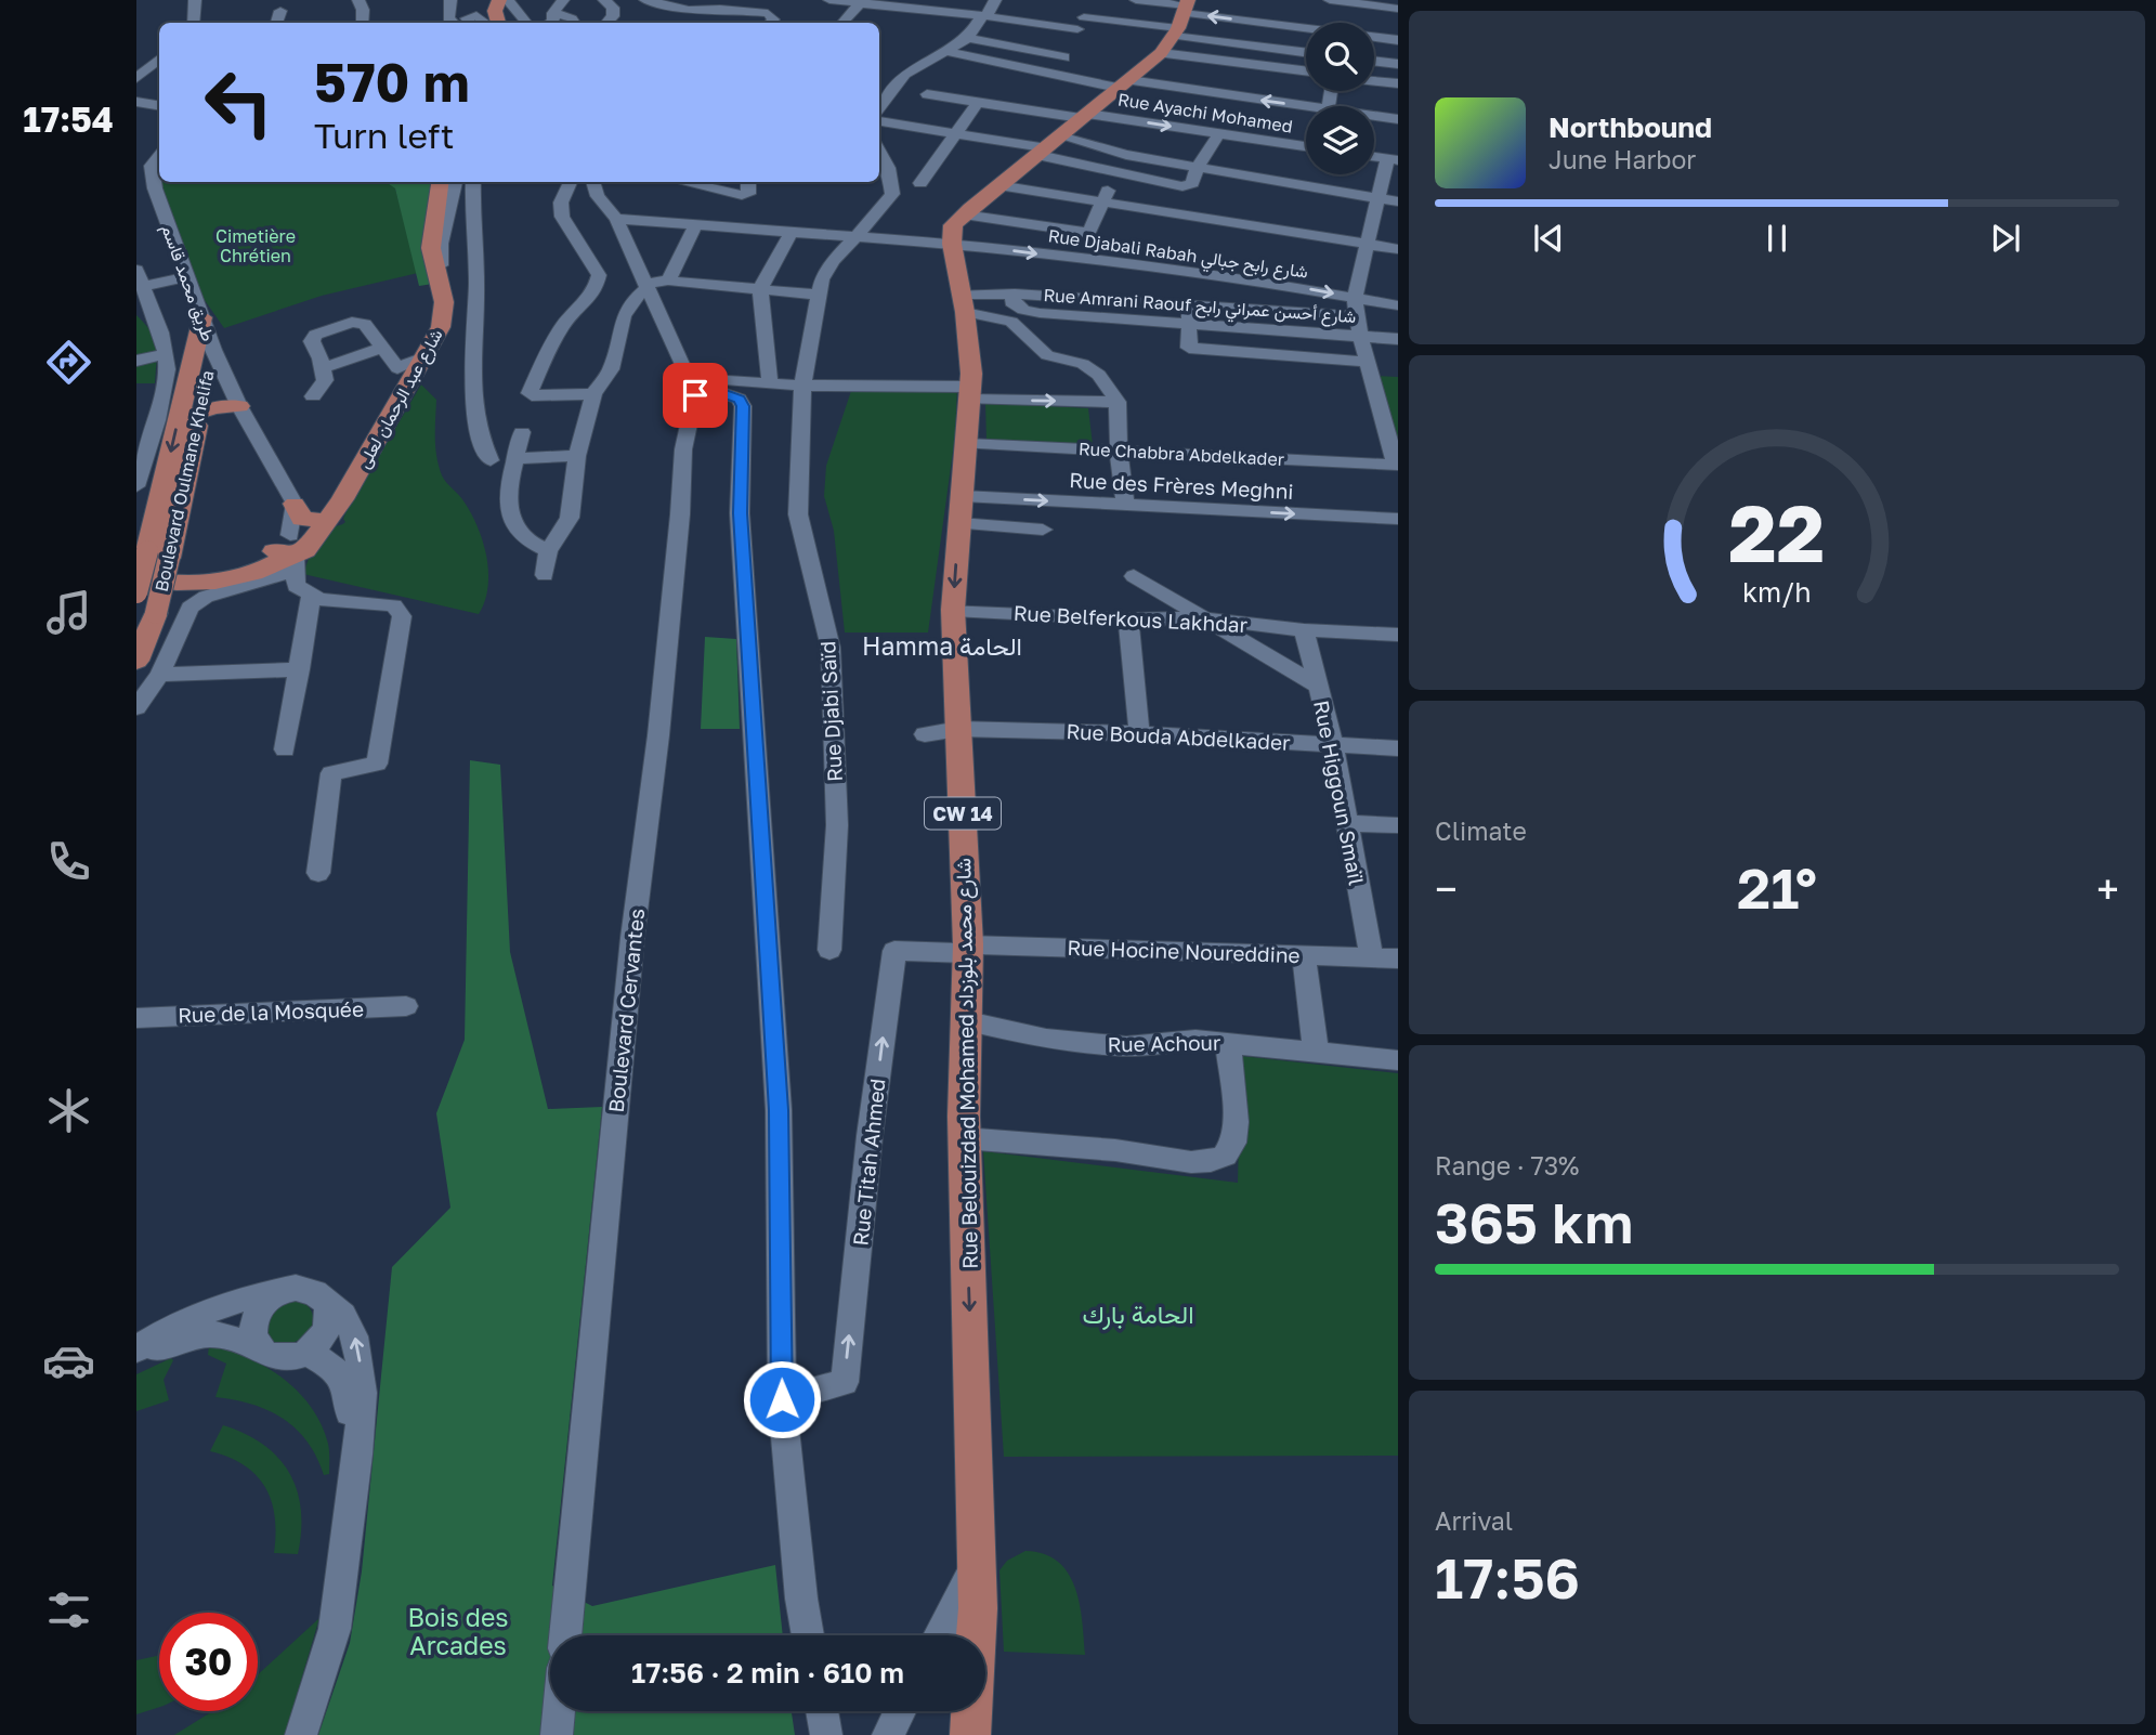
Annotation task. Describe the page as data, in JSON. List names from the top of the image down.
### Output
{
  "streets": {
    "main road": [
      "شارع عبد الرحمان لعلى",
      "Boulevard Oulmane Khelifa",
      "CW 14",
      "Rue Belouizdad Mohamed شارع محمد بلوزداد"
    ],
    "street": [
      "Rue Ayachi Mohamed",
      "Rue Djabali Rabah شارع رابح جبالي",
      "طريق محمد قاسم",
      "Rue Amrani Raouf شارع أحسن عمراني رابح",
      "Rue Chabbra Abdelkader",
      "Rue des Frères Meghni",
      "Rue Belferkous Lakhdar",
      "Rue Djabi Saïd",
      "Rue Bouda Abdelkader",
      "Rue Higgoun Smaïl",
      "Rue Hocine Noureddine",
      "Boulevard Cervantes",
      "Rue de la Mosquée",
      "Rue Achour",
      "Rue Titah Ahmed"
    ]
  },
  "crossings": [
    ["Rue Djabali Rabah شارع رابح جبالي", "Rue Djabi Saïd"],
    ["Rue Djabali Rabah شارع رابح جبالي", "Rue Belouizdad Mohamed شارع محمد بلوزداد"],
    ["طريق محمد قاسم", "Boulevard Oulmane Khelifa"],
    ["شارع عبد الرحمان لعلى", "Boulevard Oulmane Khelifa"],
    ["Rue Chabbra Abdelkader", "Rue Belouizdad Mohamed شارع محمد بلوزداد"],
    ["Rue des Frères Meghni", "Rue Belouizdad Mohamed شارع محمد بلوزداد"],
    ["Rue Belferkous Lakhdar", "Rue Higgoun Smaïl"],
    ["Rue Belferkous Lakhdar", "Rue Belouizdad Mohamed شارع محمد بلوزداد"],
    ["Rue Bouda Abdelkader", "Rue Higgoun Smaïl"],
    ["Rue Bouda Abdelkader", "Rue Belouizdad Mohamed شارع محمد بلوزداد"],
    ["Rue Higgoun Smaïl", "Rue Hocine Noureddine"],
    ["Rue Hocine Noureddine", "Rue Belouizdad Mohamed شارع محمد بلوزداد"],
    ["Rue Hocine Noureddine", "Rue Titah Ahmed"],
    ["Boulevard Cervantes", "Rue Titah Ahmed"],
    ["Rue Achour", "Rue Belouizdad Mohamed شارع محمد بلوزداد"],
    ["Rue Belouizdad Mohamed شارع محمد بلوزداد", "Rue Titah Ahmed"]
  ],
  "one_way": ["Rue Belouizdad Mohamed شارع محمد بلوزداد", "Rue Titah Ahmed"],
  "districts": ["Hamma الحامة"],
  "parks": ["Cimetière Chrétien", "الحامة بارك", "Bois des Arcades"],
  "page": {
    "tabs": "17:54",
    "turn": ["570 m", "Turn left"],
    "song": ["Northbound", "June Harbor"],
    "tile": [
      "Climate",
      ["Range · 73%", "365 km"],
      ["Arrival", "17:56"]
    ],
    "heat": ["−", "21°", "+"],
    "limit": "30",
    "trip": "17:56 · 2 min · 610 m",
    "gauge": ["22", "km/h"]
  }
}
